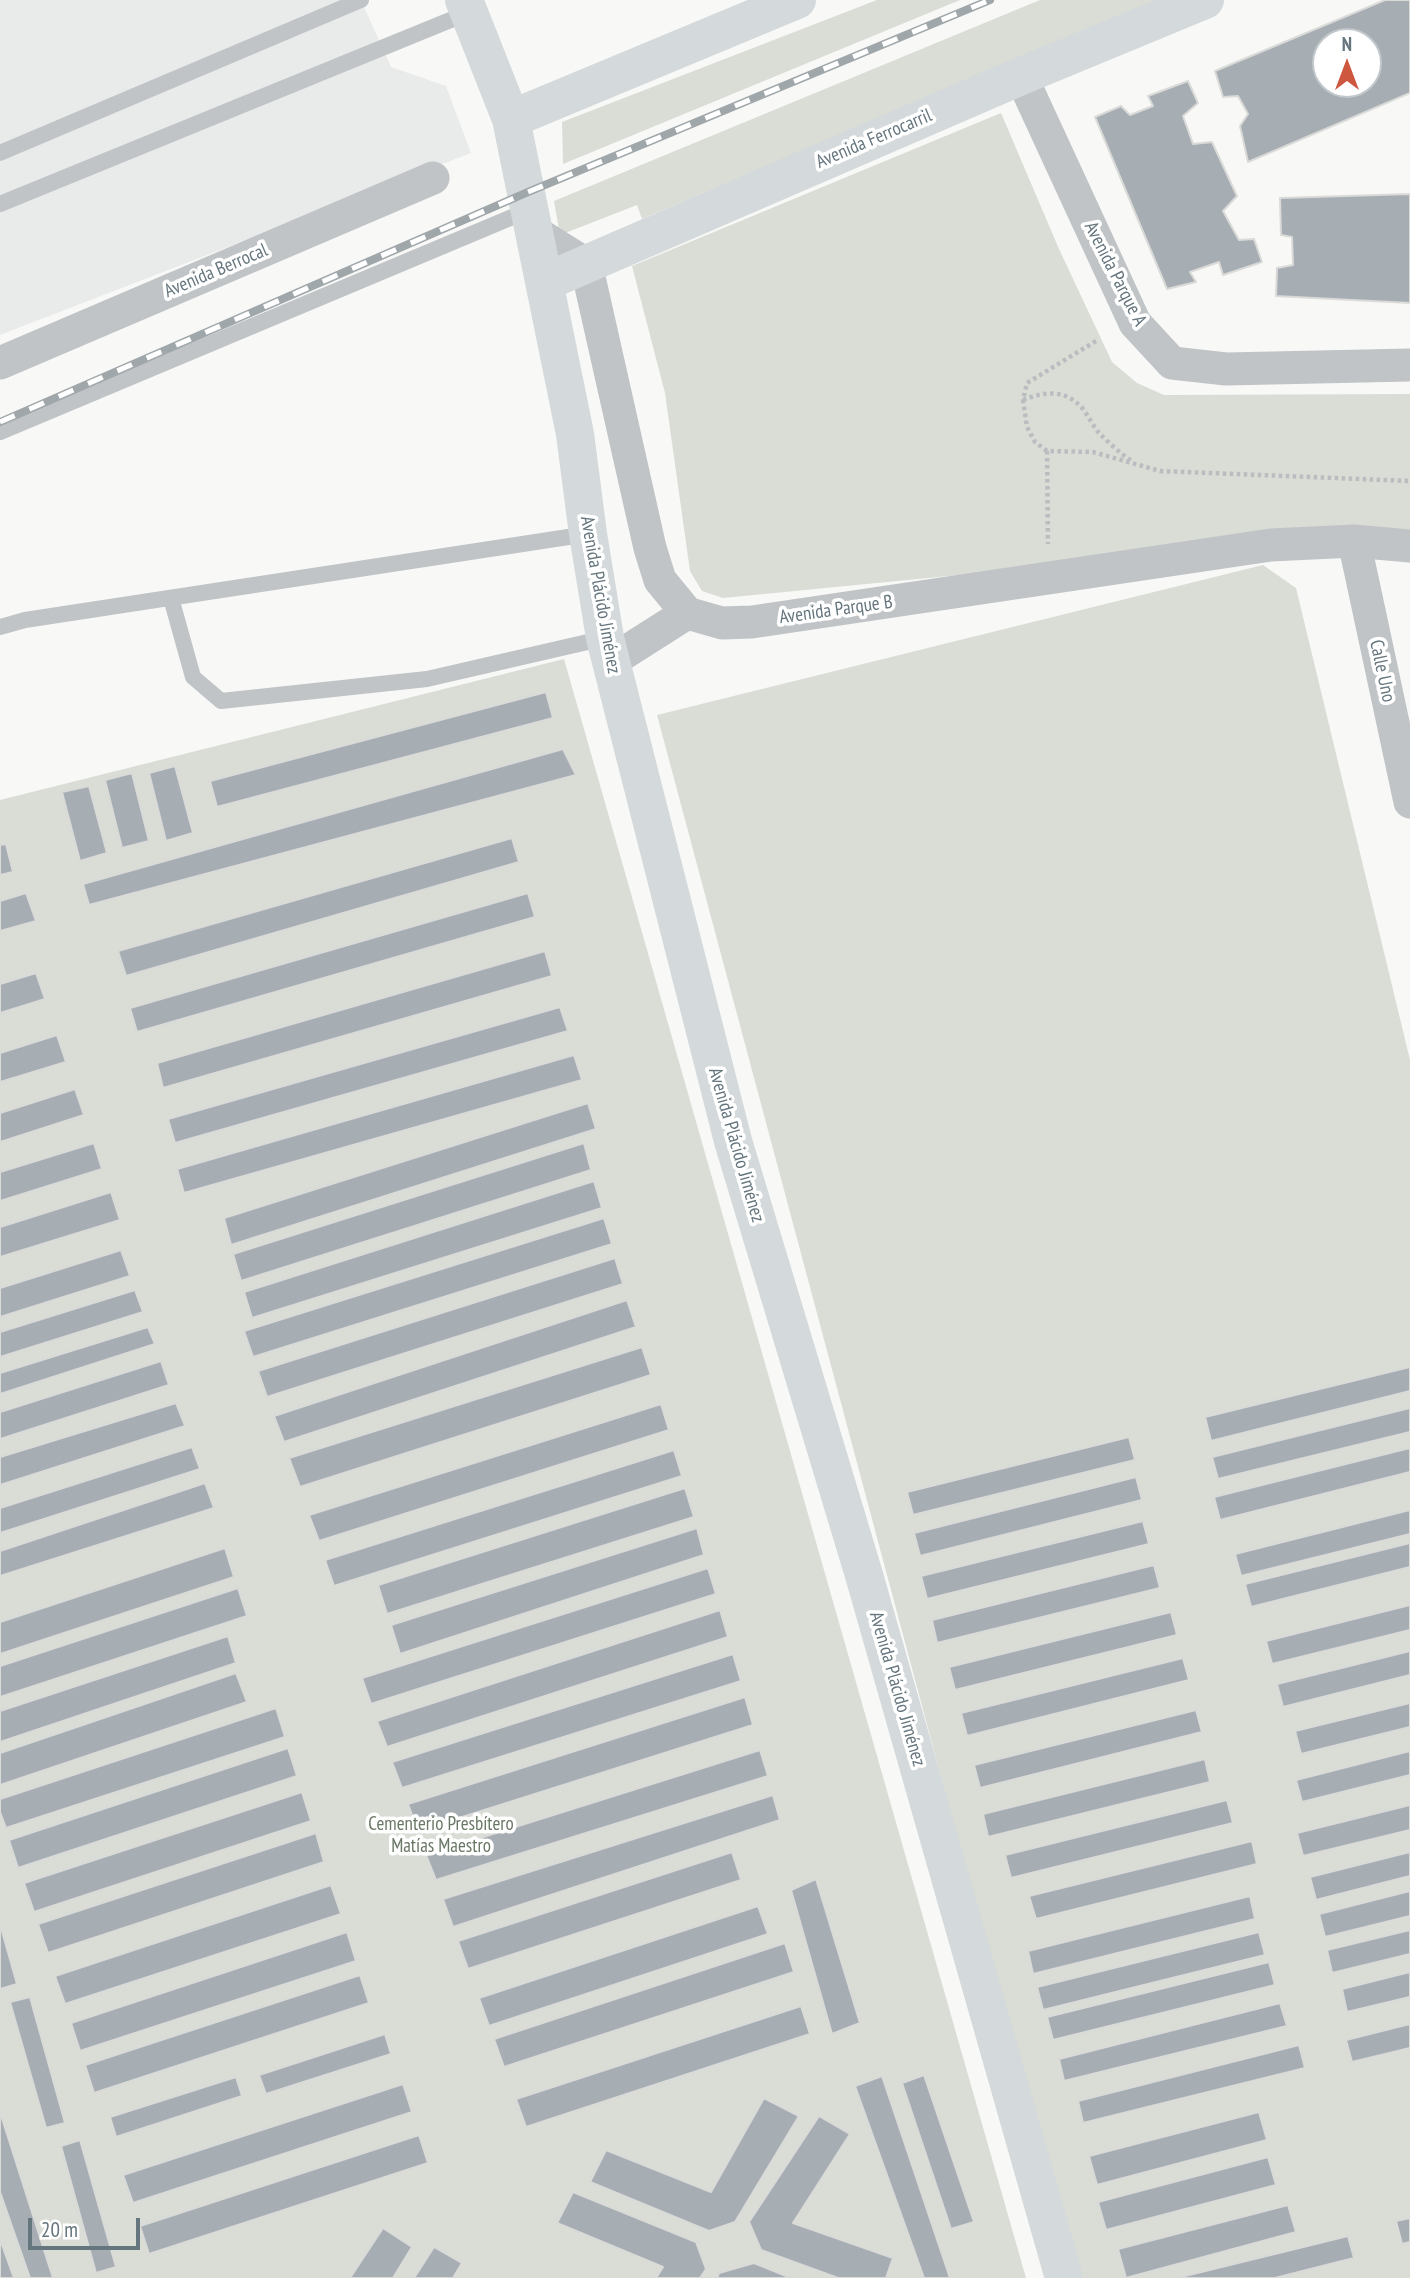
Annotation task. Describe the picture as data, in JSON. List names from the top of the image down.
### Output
{
  "streets": {
    "main road": ["Avenida Ferrocarril", "Avenida Plácido Jiménez"],
    "street": [
      "Avenida Berrocal",
      "Avenida Parque A",
      "Avenida Parque B",
      "Calle Uno"
    ]
  },
  "crossings": [
    ["Avenida Ferrocarril", "Avenida Parque A"],
    ["Avenida Ferrocarril", "Avenida Plácido Jiménez"],
    ["Avenida Parque B", "Calle Uno"]
  ],
  "parks": ["Cementerio Presbítero Matías Maestro"],
  "scale_bar": "20 m",
  "north": "top"
}
